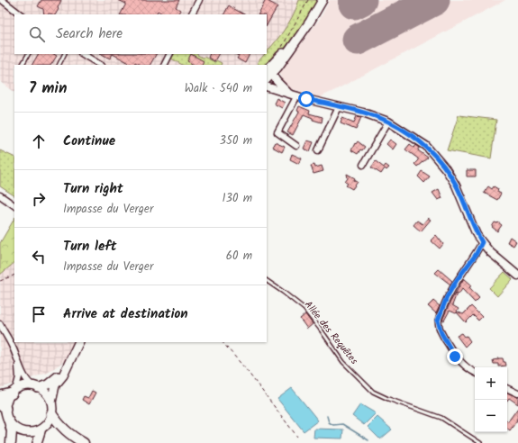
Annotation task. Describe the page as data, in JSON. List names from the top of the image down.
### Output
{
  "streets": {
    "lane": ["Allée des Requêtes"]
  },
  "page": {
    "search": "Search here",
    "heading": ["7 min", "Walk · 540 m"],
    "list": [
      ["Continue", "350 m"],
      ["Turn right", "Impasse du Verger", "130 m"],
      ["Turn left", "Impasse du Verger", "60 m"],
      "Arrive at destination"
    ],
    "map_buttons": ["+", "−"]
  }
}
